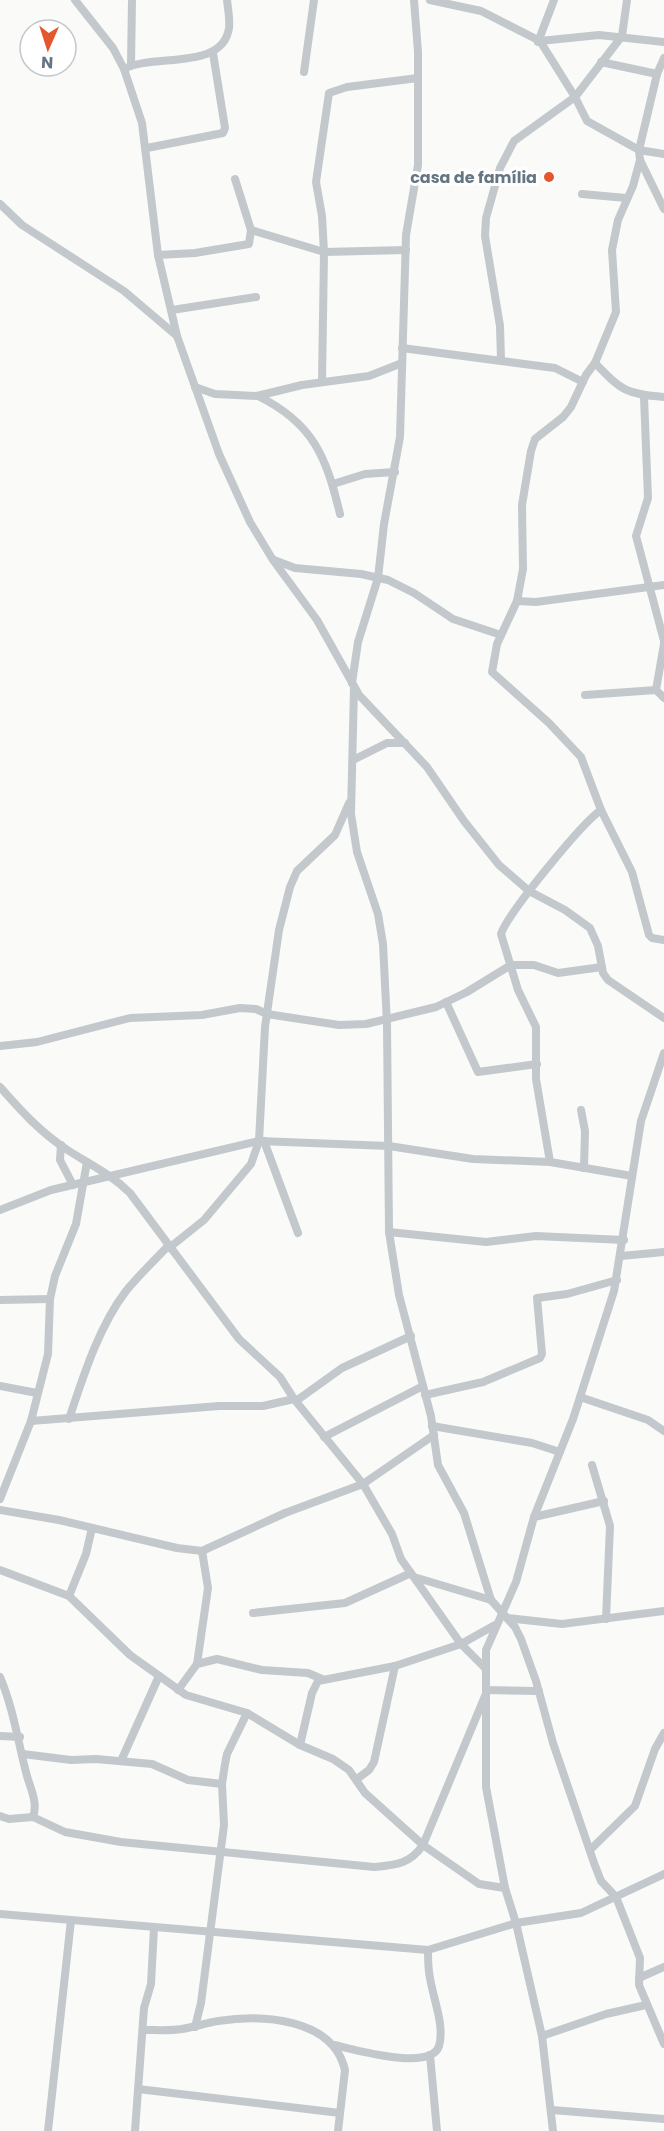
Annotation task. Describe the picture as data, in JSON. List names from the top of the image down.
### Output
{
  "places": ["casa de família"],
  "north": "bottom"
}
